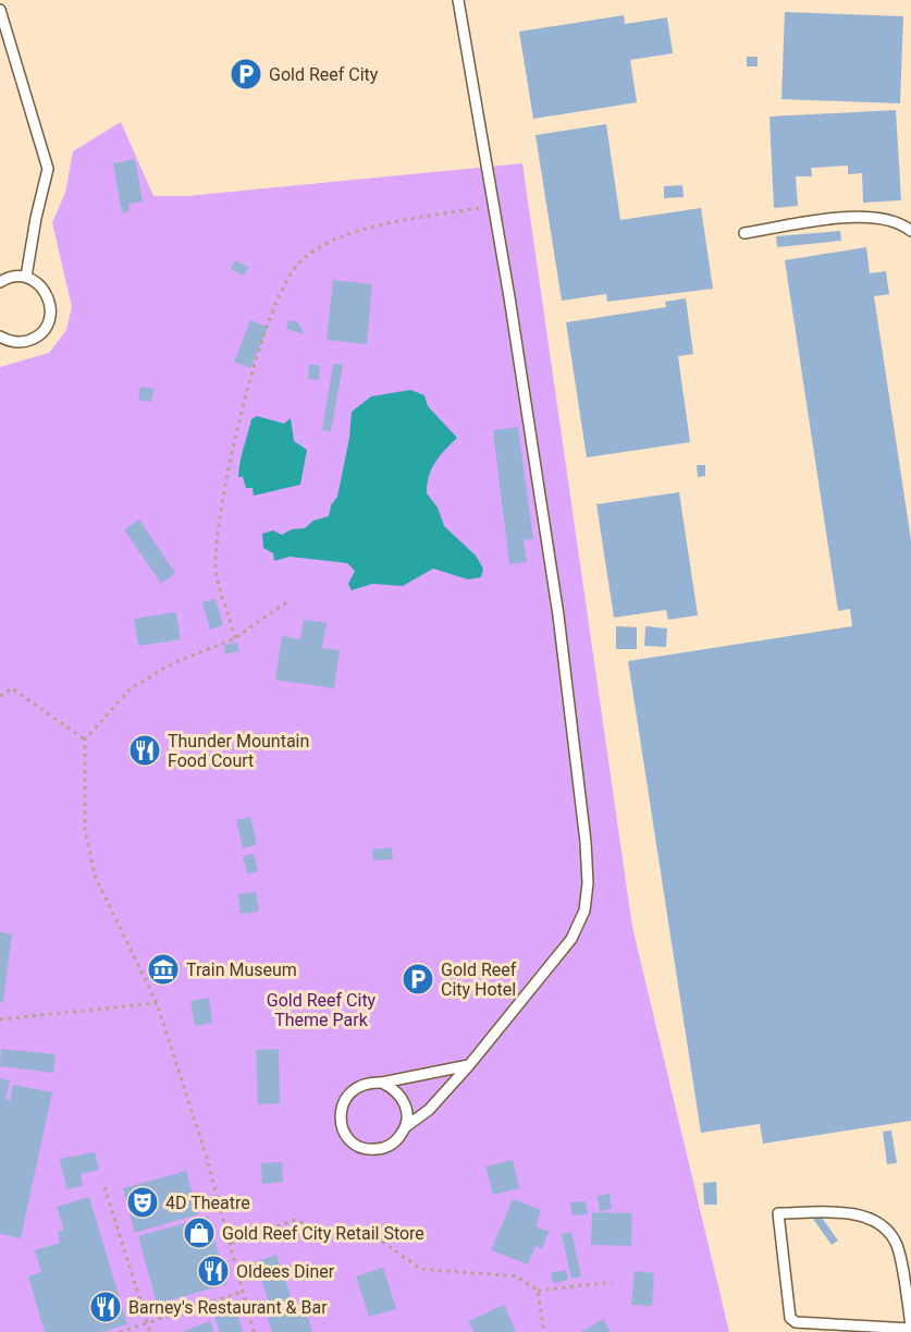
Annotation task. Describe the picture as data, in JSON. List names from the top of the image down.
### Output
{
  "parks": ["Gold Reef City Theme Park"],
  "places": {
    "parking": ["Gold Reef City", "Gold Reef City Hotel"],
    "restaurant": ["Thunder Mountain Food Court", "Oldees Diner", "Barney's Restaurant & Bar"],
    "museum": ["Train Museum"],
    "theatre": ["4D Theatre"],
    "shop": ["Gold Reef City Retail Store"]
  }
}
